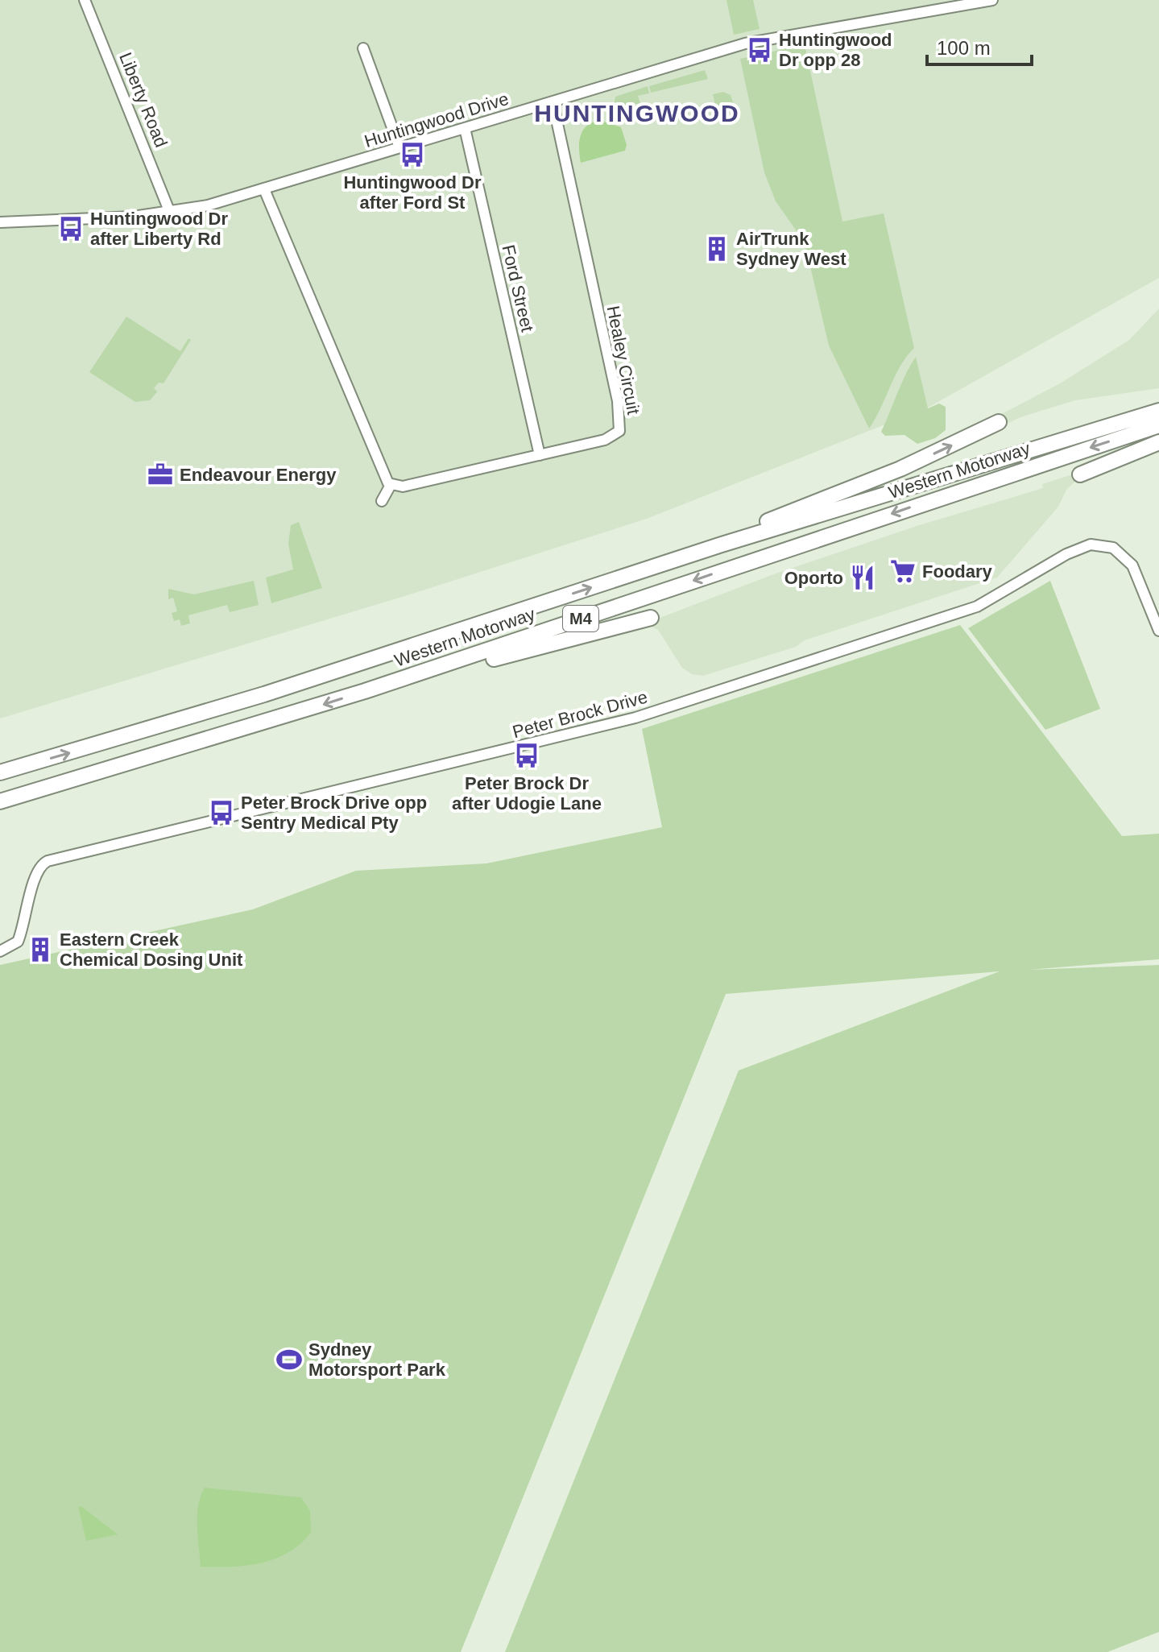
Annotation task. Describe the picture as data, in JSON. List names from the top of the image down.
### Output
{
  "streets": {
    "highway": ["Western Motorway", "M4"],
    "street": [
      "Liberty Road",
      "Huntingwood Drive",
      "Ford Street",
      "Healey Circuit",
      "Peter Brock Drive"
    ]
  },
  "crossings": [
    ["Liberty Road", "Huntingwood Drive"],
    ["Huntingwood Drive", "Ford Street"],
    ["Huntingwood Drive", "Healey Circuit"],
    ["Ford Street", "Healey Circuit"]
  ],
  "districts": ["HUNTINGWOOD"],
  "places": {
    "bus stop": [
      "Huntingwood Dr opp 28",
      "Huntingwood Dr after Ford St",
      "Huntingwood Dr after Liberty Rd",
      "Peter Brock Dr after Udogie Lane",
      "Peter Brock Drive opp Sentry Medical Pty"
    ],
    "building": ["AirTrunk Sydney West", "Eastern Creek Chemical Dosing Unit"],
    "office": ["Endeavour Energy"],
    "supermarket": ["Foodary"],
    "restaurant": ["Oporto"],
    "sports": ["Sydney Motorsport Park"]
  },
  "scale_bar": "100 m"
}
